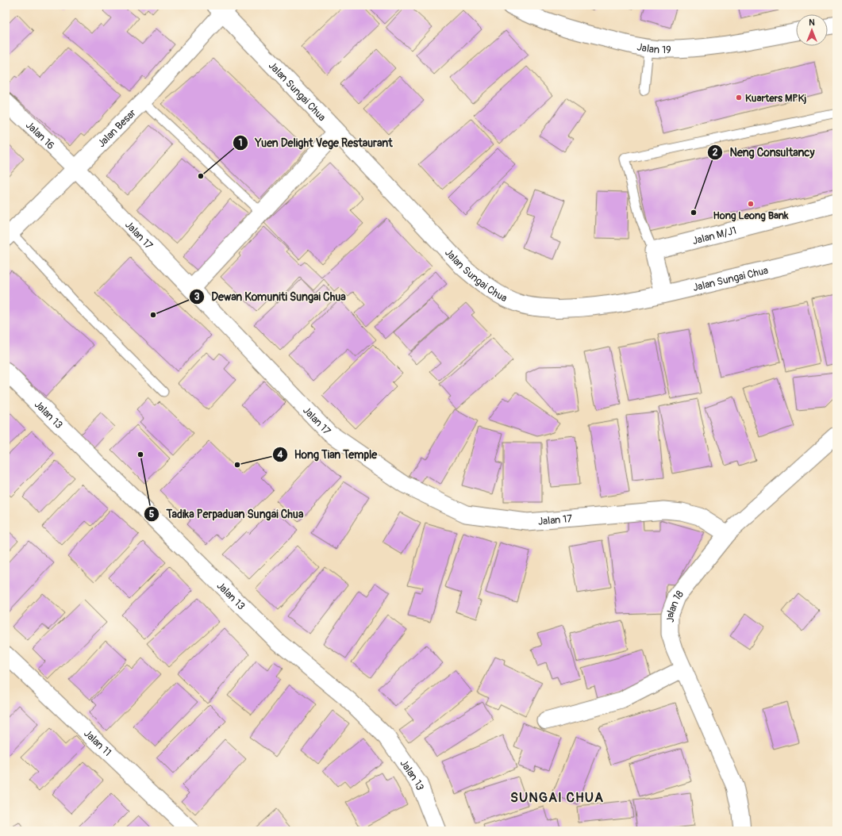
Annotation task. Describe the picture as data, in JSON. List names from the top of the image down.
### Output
{
  "streets": {
    "main road": ["Jalan Sungai Chua"],
    "street": [
      "Jalan 19",
      "Jalan Besar",
      "Jalan 16",
      "Jalan 17",
      "Jalan M/J1",
      "Jalan 13",
      "Jalan 18",
      "Jalan 11"
    ]
  },
  "crossings": [
    ["Jalan Sungai Chua", "Jalan Besar"],
    ["Jalan Besar", "Jalan 16"],
    ["Jalan Besar", "Jalan 17"],
    ["Jalan 16", "Jalan 17"],
    ["Jalan 17", "Jalan 18"]
  ],
  "districts": ["SUNGAI CHUA"],
  "places": [
    "Kuarters MPKj",
    "Yuen Delight Vege Restaurant",
    "Hong Leong Bank",
    "Neng Consultancy",
    "Dewan Komuniti Sungai Chua",
    "Tadika Perpaduan Sungai Chua",
    "Hong Tian Temple"
  ],
  "north": "top"
}
